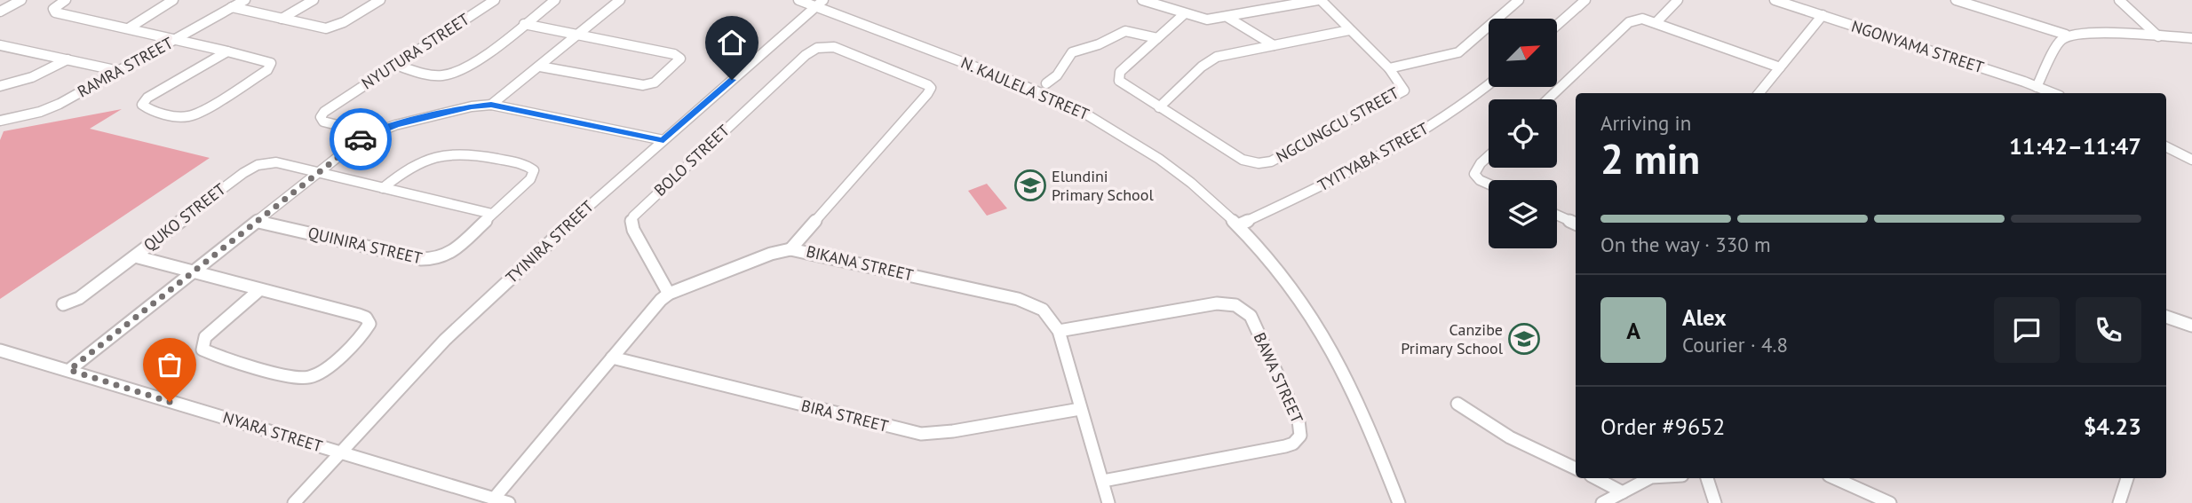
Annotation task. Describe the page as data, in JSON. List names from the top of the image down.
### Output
{
  "streets": {
    "street": [
      "NGONYAMA STREET",
      "NYUTURA STREET",
      "RAMRA STREET",
      "N. KAULELA STREET",
      "NGCUNGCU STREET",
      "TYITYABA STREET",
      "BOLO STREET",
      "QUKO STREET",
      "TYINIRA STREET",
      "QUINIRA STREET",
      "BIKANA STREET",
      "BAWA STREET",
      "BIRA STREET",
      "NYARA STREET"
    ]
  },
  "crossings": [
    ["N. KAULELA STREET", "TYITYABA STREET"],
    ["N. KAULELA STREET", "TYINIRA STREET"],
    ["BOLO STREET", "BIKANA STREET"],
    ["QUKO STREET", "QUINIRA STREET"],
    ["TYINIRA STREET", "NYARA STREET"],
    ["BIKANA STREET", "BAWA STREET"],
    ["BIKANA STREET", "BIRA STREET"],
    ["BIKANA STREET", "NYARA STREET"]
  ],
  "places": {
    "school or university": ["Elundini Primary School", "Canzibe Primary School"]
  },
  "north": "top right",
  "page": {
    "heading": ["2 min", "Arriving in", "11:42–11:47"],
    "panel": [
      "Alex",
      "Courier · 4.8",
      "Order #9652",
      "$4.23"
    ],
    "bar": "On the way · 330 m",
    "round": "A"
  }
}
